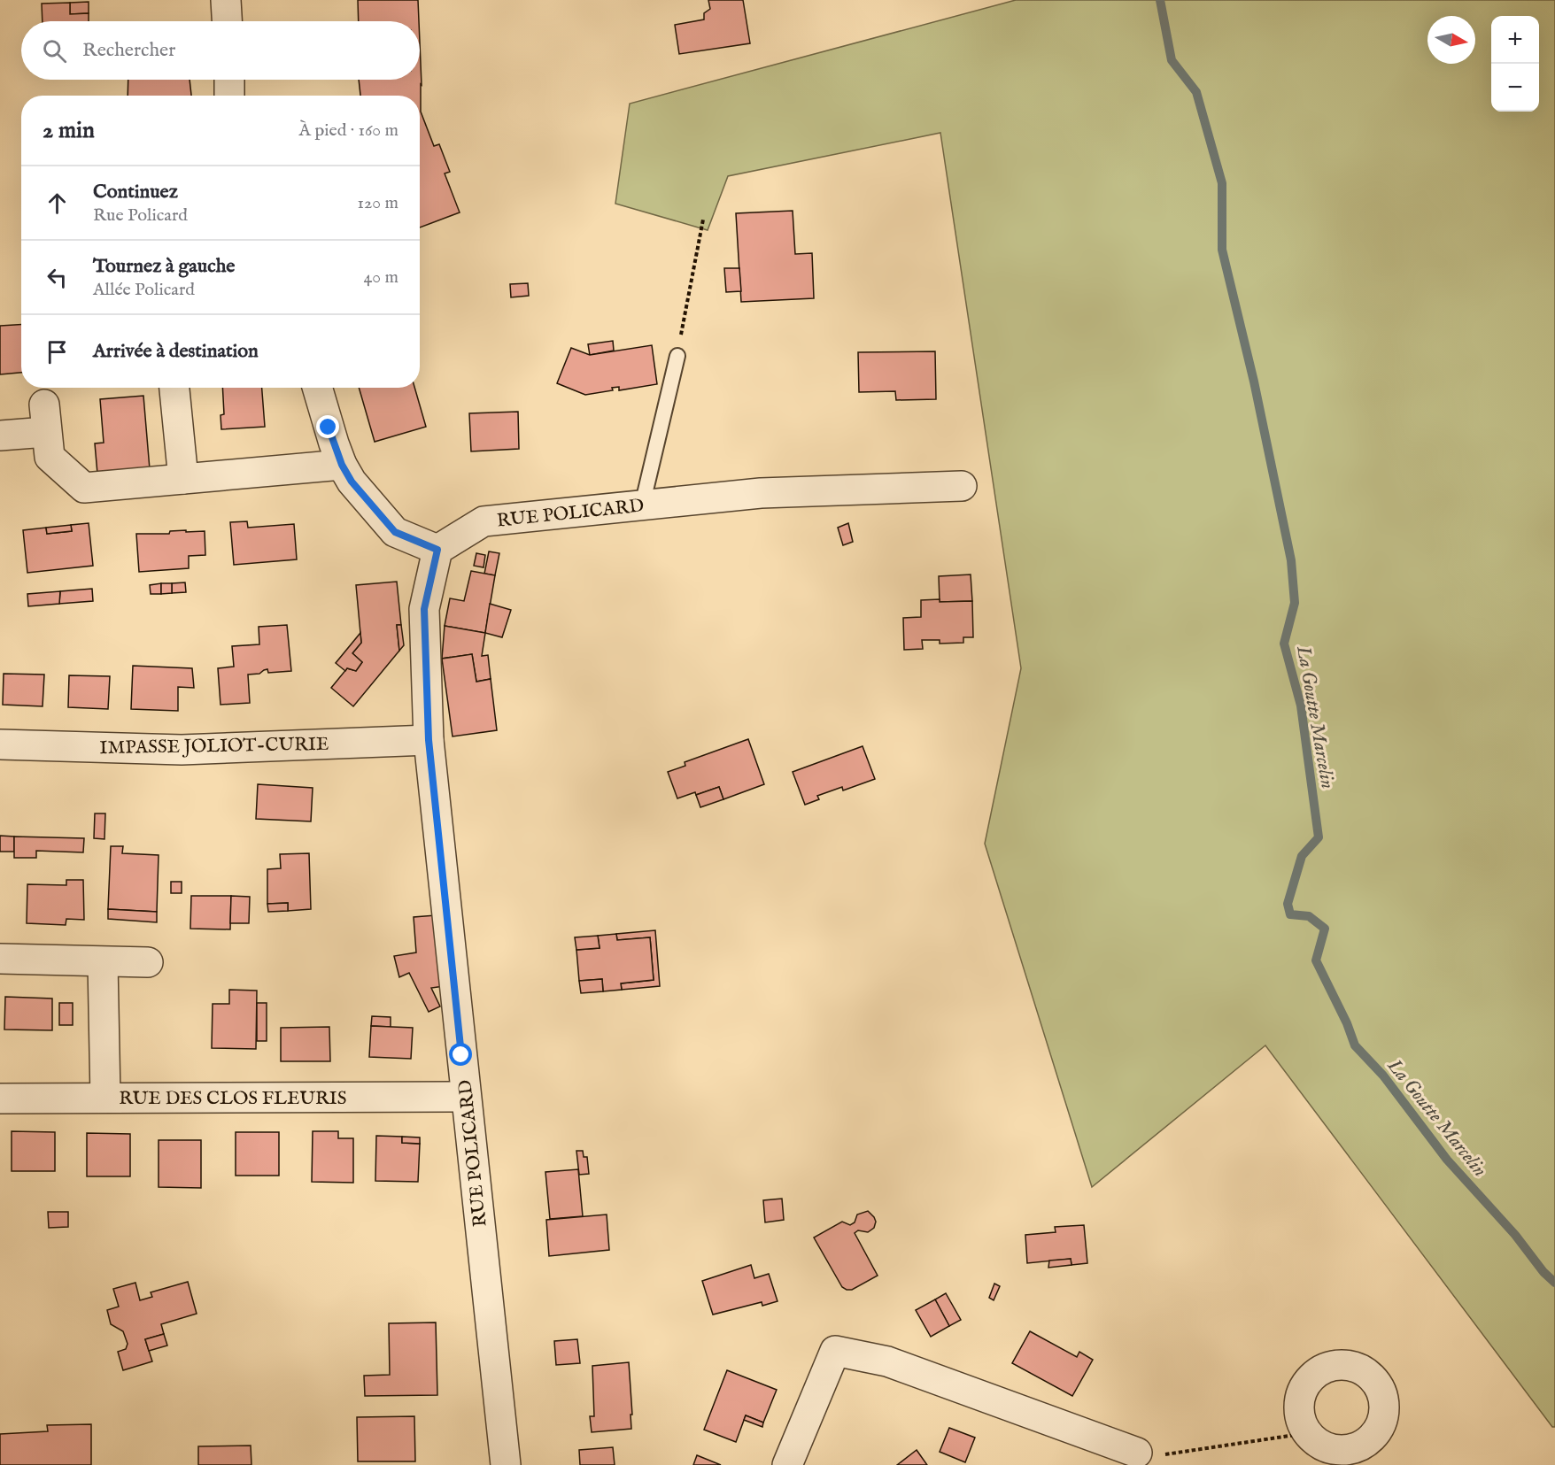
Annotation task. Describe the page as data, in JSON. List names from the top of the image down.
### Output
{
  "streets": {
    "street": ["RUE POLICARD", "IMPASSE JOLIOT-CURIE", "RUE DES CLOS FLEURIS"]
  },
  "crossings": [
    ["RUE POLICARD", "IMPASSE JOLIOT-CURIE"],
    ["RUE POLICARD", "RUE DES CLOS FLEURIS"]
  ],
  "water": ["La Goutte Marcelin"],
  "north": "right",
  "page": {
    "map_buttons": ["+", "−"],
    "search": "Rechercher",
    "heading": ["2 min", "À pied · 160 m"],
    "list": [
      ["Continuez", "Rue Policard", "120 m"],
      ["Tournez à gauche", "Allée Policard", "40 m"],
      "Arrivée à destination"
    ]
  }
}
